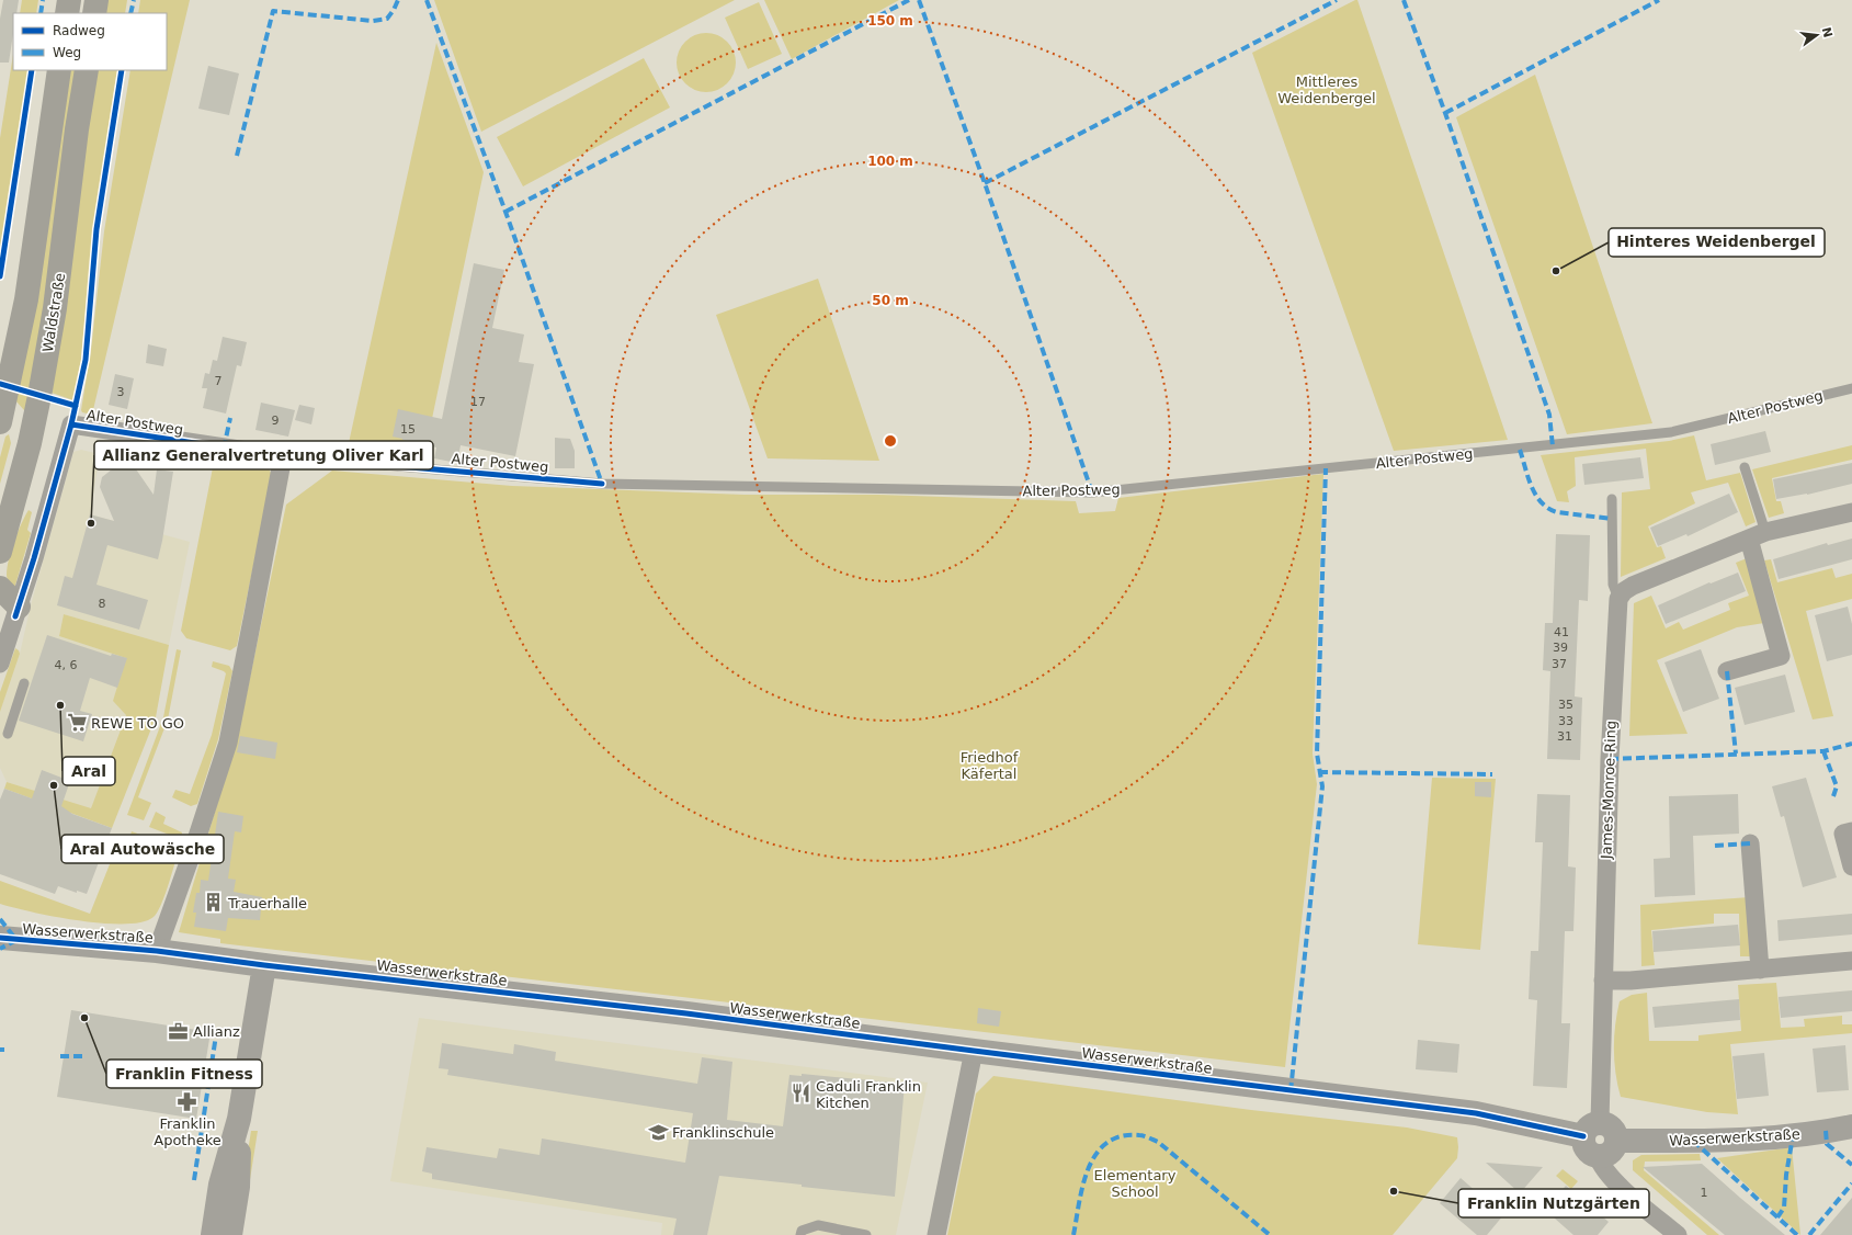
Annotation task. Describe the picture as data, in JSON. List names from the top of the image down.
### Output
{
  "streets": {
    "main road": ["Waldstraße"],
    "street": ["Alter Postweg", "James-Monroe-Ring", "Wasserwerkstraße"]
  },
  "crossings": [
    ["James-Monroe-Ring", "Wasserwerkstraße"]
  ],
  "parks": ["Mittleres Weidenbergel", "Friedhof Käfertal", "Elementary School"],
  "places": {
    "other": [
      "Hinteres Weidenbergel",
      "Allianz Generalvertretung Oliver Karl",
      "Aral",
      "Aral Autowäsche",
      "Franklin Fitness",
      "Franklin Nutzgärten"
    ],
    "supermarket": ["REWE TO GO"],
    "building": ["Trauerhalle"],
    "office": ["Allianz"],
    "restaurant": ["Caduli Franklin Kitchen"],
    "pharmacy": ["Franklin Apotheke"],
    "school or university": ["Franklinschule"]
  },
  "house_numbers": [
    "7",
    "3",
    "17",
    "9",
    "15",
    "8",
    "41",
    "39",
    "37",
    "4, 6",
    "35",
    "33",
    "31",
    "1"
  ],
  "legend": ["Radweg", "Weg"],
  "north": "right",
  "rings": ["150 m", "100 m", "50 m"]
}
